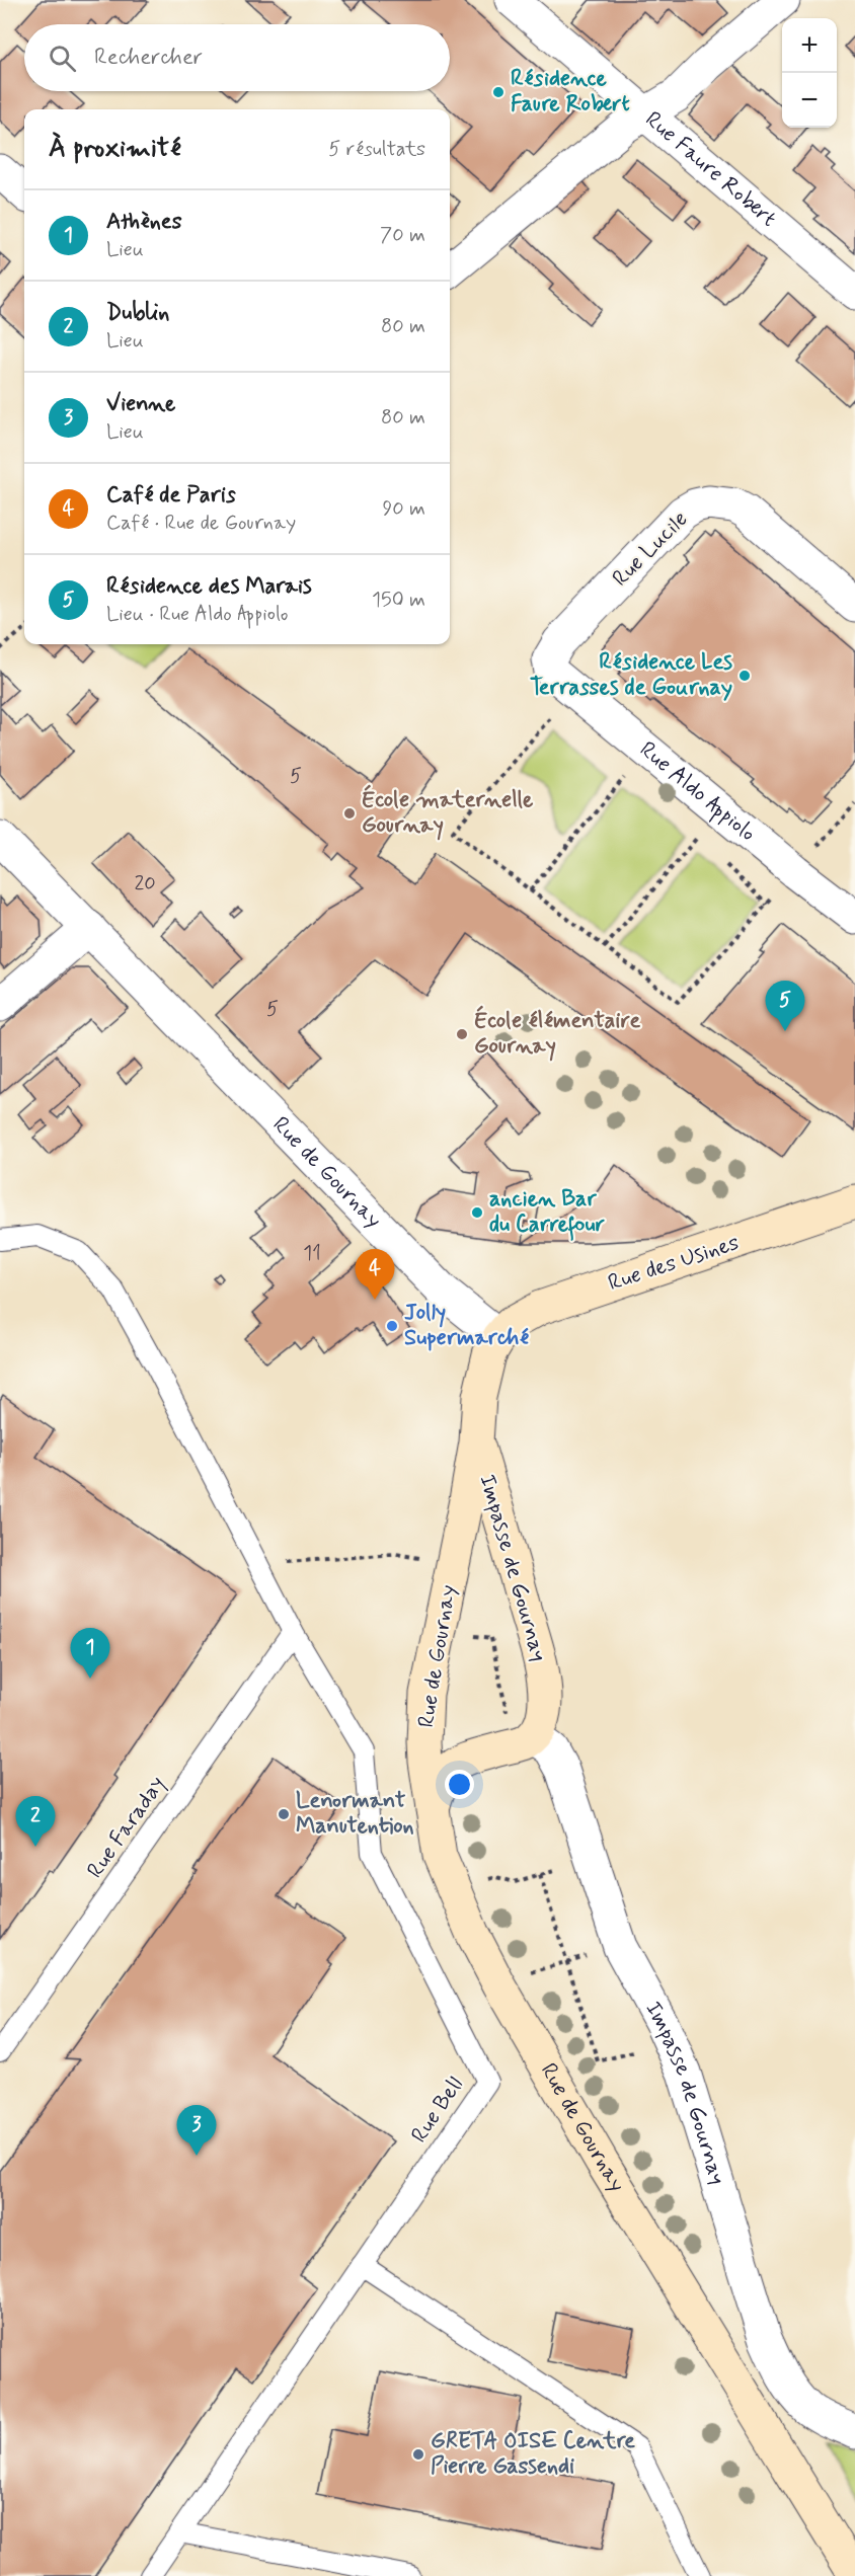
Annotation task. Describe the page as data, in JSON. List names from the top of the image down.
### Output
{
  "streets": {
    "street": [
      "Rue Faure Robert",
      "Rue Lucile",
      "Rue Aldo Appiolo",
      "Rue de Gournay",
      "Rue des Usines",
      "Impasse de Gournay"
    ],
    "lane": ["Rue Faraday", "Rue Bell"]
  },
  "crossings": [
    ["Rue Lucile", "Rue Aldo Appiolo"],
    ["Rue de Gournay", "Rue des Usines"],
    ["Rue de Gournay", "Impasse de Gournay"],
    ["Rue Faraday", "Rue Bell"]
  ],
  "places": [
    "Résidence Faure Robert",
    "Résidence Les Terrasses de Gournay",
    "École maternelle Gournay",
    "École élémentaire Gournay",
    "ancien Bar du Carrefour",
    "Jolly Supermarché",
    "Lenormant Manutention",
    "GRETA OISE Centre Pierre Gassendi"
  ],
  "house_numbers": [
    "5",
    "20",
    "5",
    "11"
  ],
  "page": {
    "map_buttons": ["+", "−"],
    "search": "Rechercher",
    "heading": ["À proximité", "5 résultats"],
    "list": [
      {
        "mark": "1",
        "name": "Athènes",
        "note": "Lieu",
        "value": "70 m"
      },
      {
        "mark": "2",
        "name": "Dublin",
        "note": "Lieu",
        "value": "80 m"
      },
      {
        "mark": "3",
        "name": "Vienne",
        "note": "Lieu",
        "value": "80 m"
      },
      {
        "mark": "4",
        "name": "Café de Paris",
        "note": "Café · Rue de Gournay",
        "value": "90 m"
      },
      {
        "mark": "5",
        "name": "Résidence des Marais",
        "note": "Lieu · Rue Aldo Appiolo",
        "value": "150 m"
      }
    ],
    "pins": [
      "5",
      "4",
      "1",
      "2",
      "3"
    ]
  }
}
